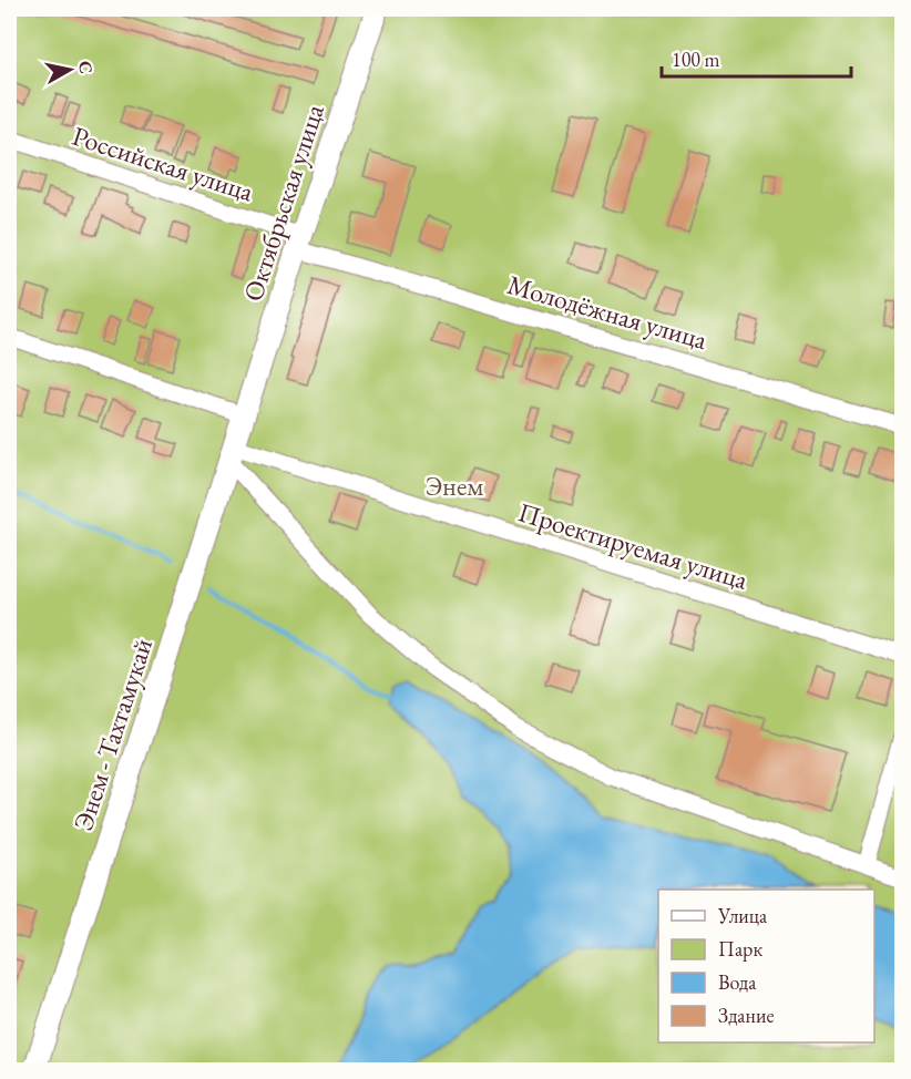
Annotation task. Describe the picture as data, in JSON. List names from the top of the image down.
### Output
{
  "streets": {
    "main road": ["Октябрьская улица", "Энем - Тахтамукай"],
    "street": ["Российская улица", "Молодёжная улица", "Проектируемая улица"]
  },
  "crossings": [
    ["Российская улица", "Октябрьская улица"],
    ["Российская улица", "Молодёжная улица"],
    ["Октябрьская улица", "Молодёжная улица"],
    ["Октябрьская улица", "Энем - Тахтамукай"],
    ["Проектируемая улица", "Энем - Тахтамукай"]
  ],
  "parks": ["Энем"],
  "legend": [
    "Улица",
    "Парк",
    "Вода",
    "Здание"
  ],
  "scale_bar": "100 m",
  "north": "right"
}
